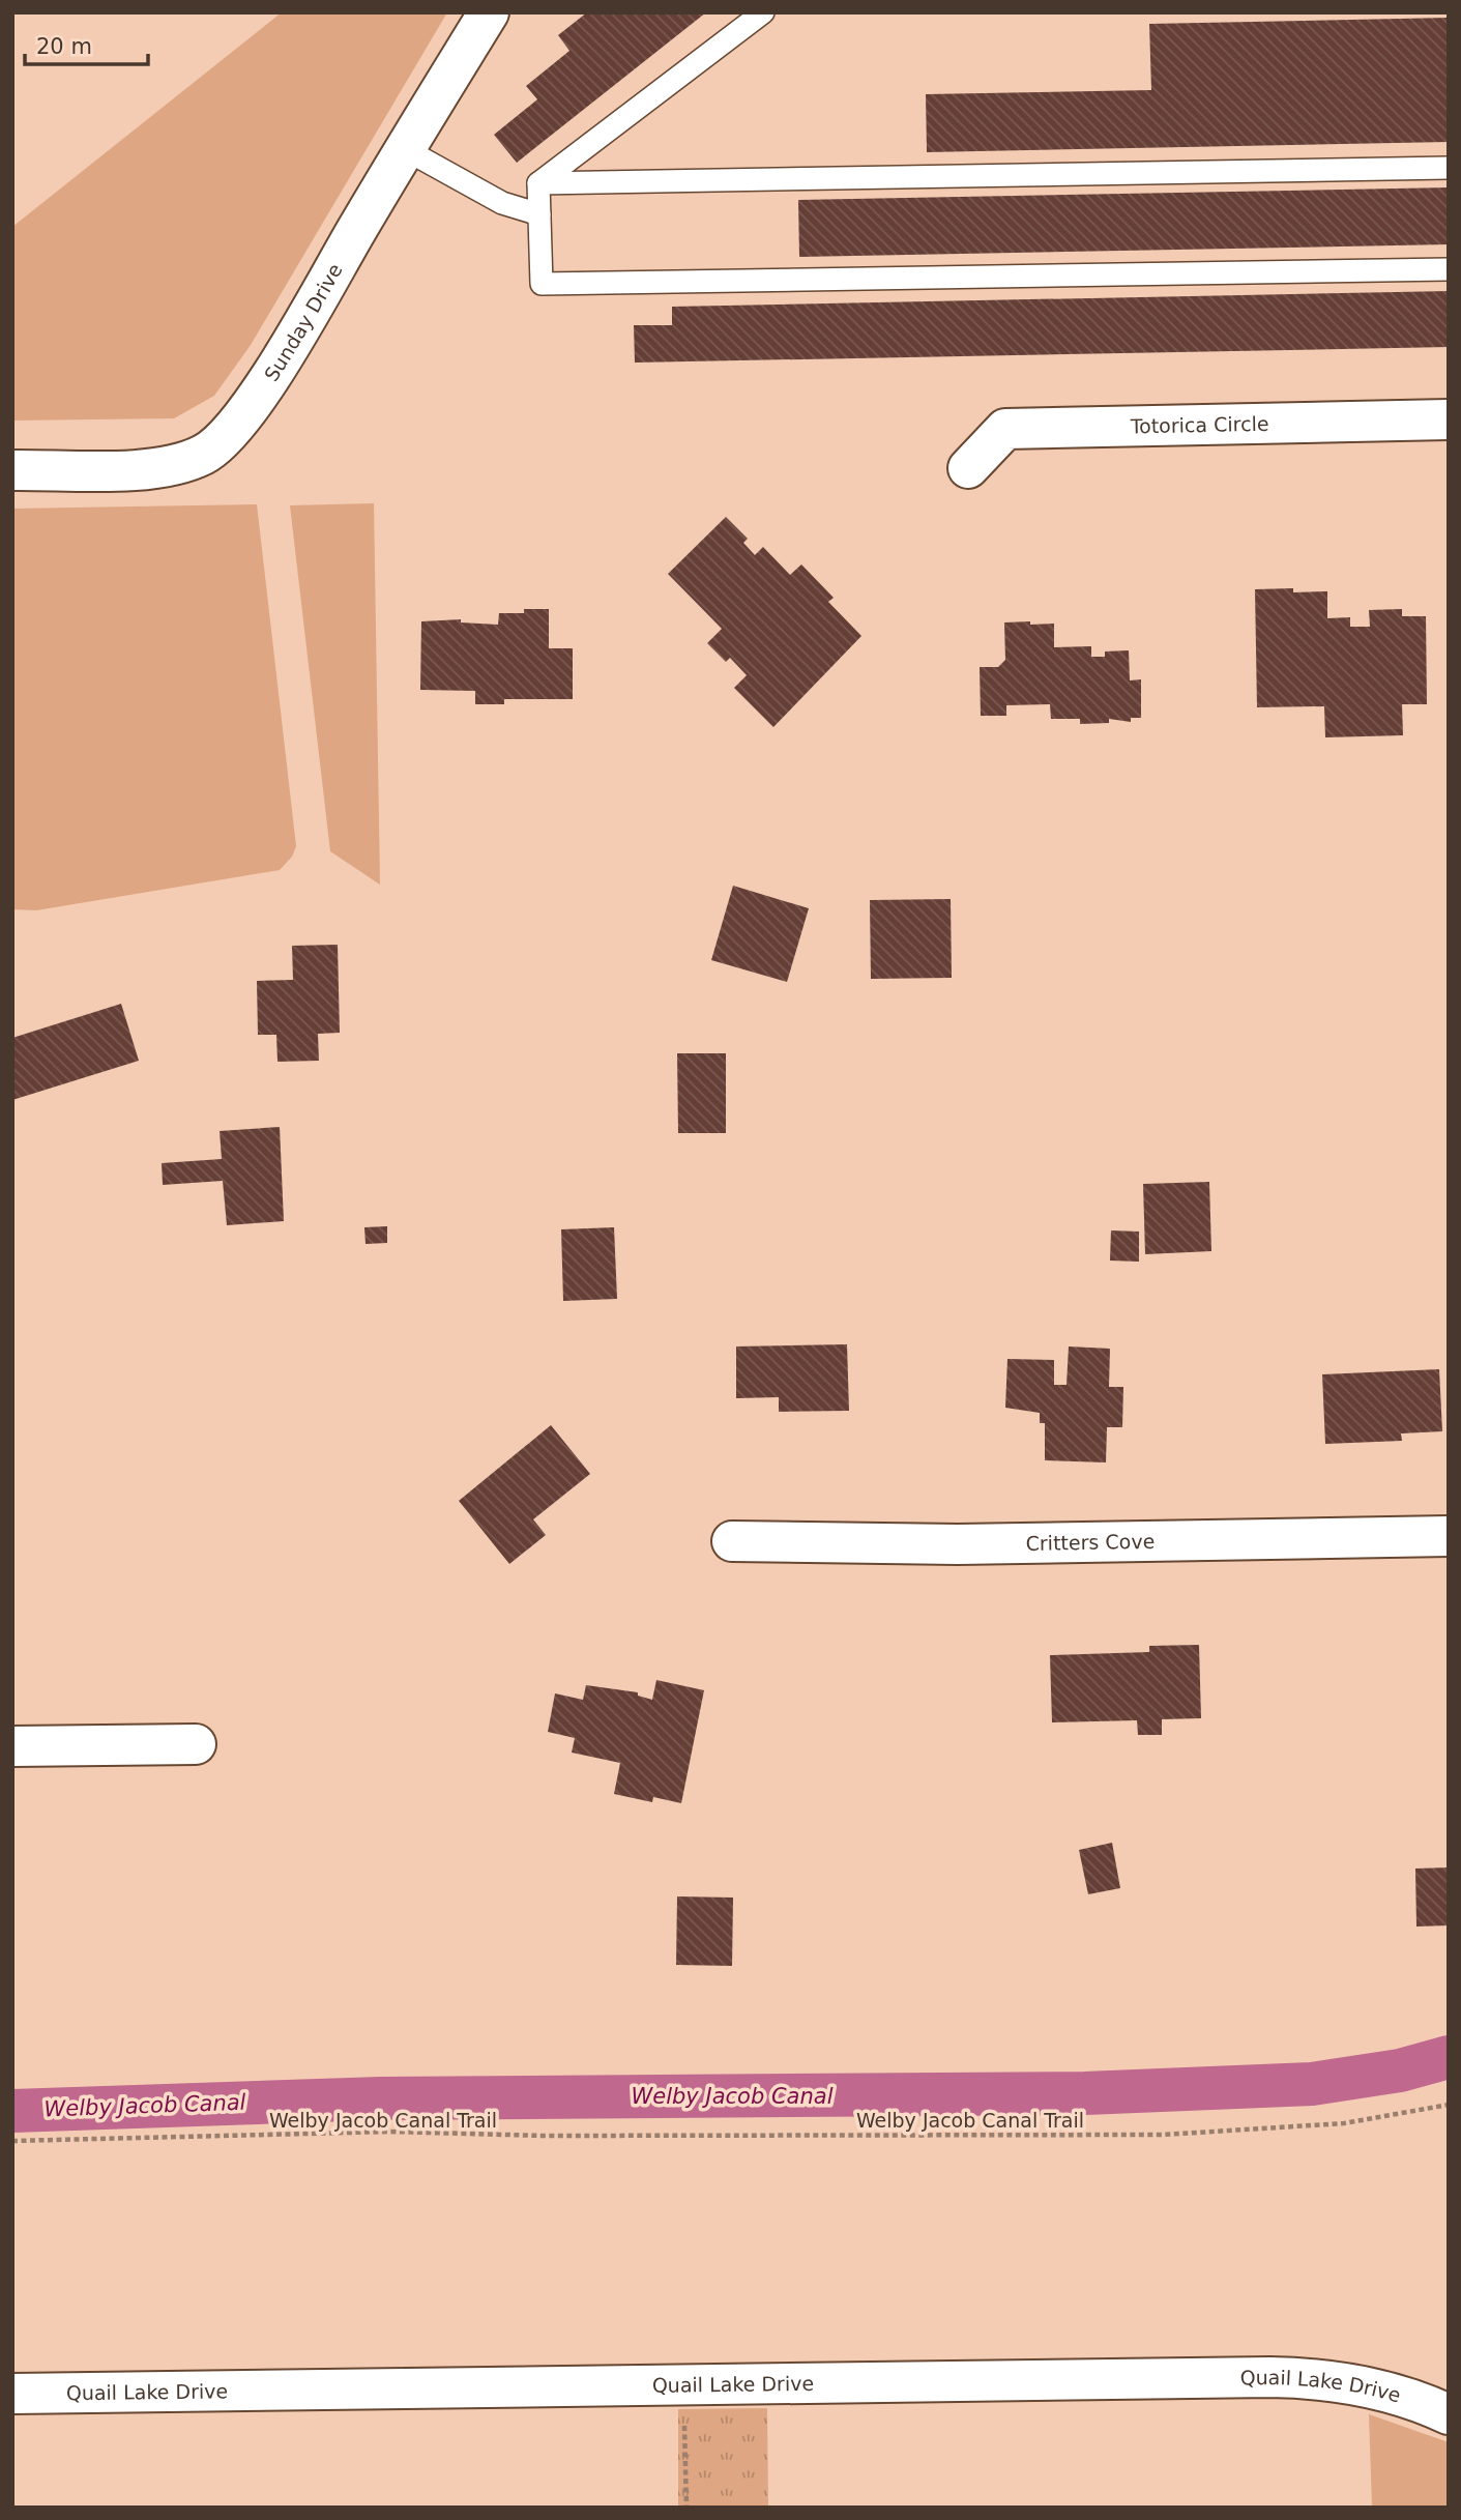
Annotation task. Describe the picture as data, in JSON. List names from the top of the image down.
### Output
{
  "streets": {
    "street": [
      "Sunday Drive",
      "Totorica Circle",
      "Critters Cove",
      "Quail Lake Drive"
    ],
    "path": ["Welby Jacob Canal Trail"]
  },
  "water": ["Welby Jacob Canal"],
  "scale_bar": "20 m"
}
